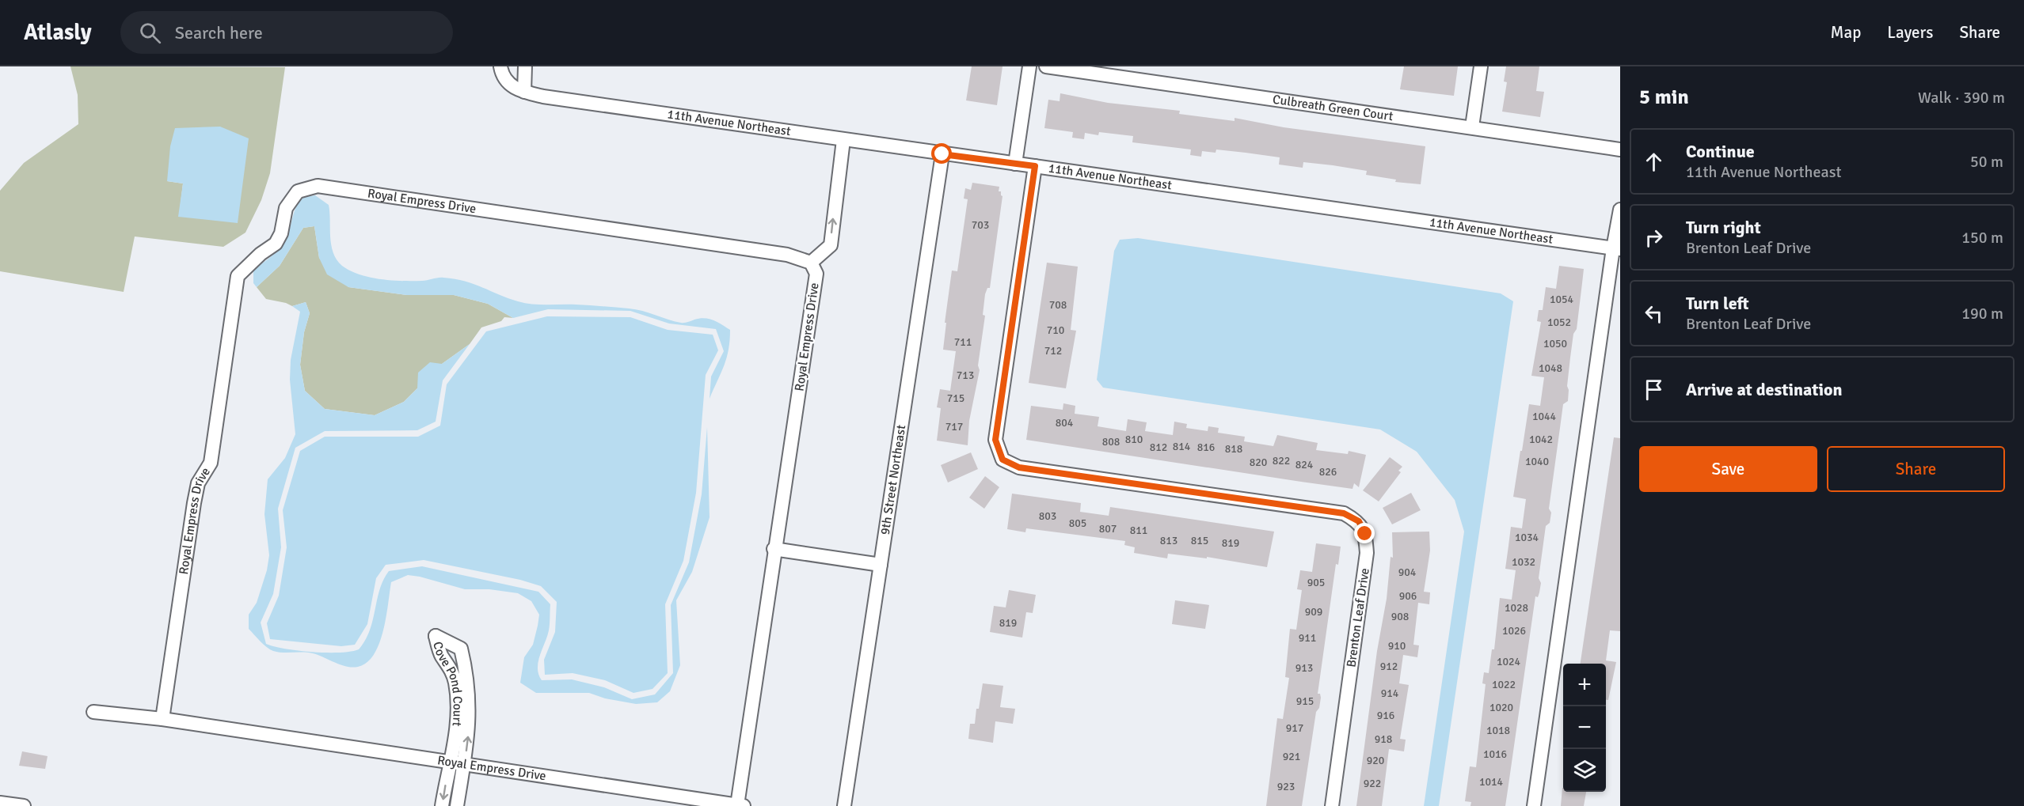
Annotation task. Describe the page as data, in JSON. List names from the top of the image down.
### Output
{
  "streets": {
    "street": [
      "Culbreath Green Court",
      "11th Avenue Northeast",
      "Royal Empress Drive",
      "9th Street Northeast",
      "Brenton Leaf Drive",
      "Cove Pond Court"
    ]
  },
  "crossings": [
    ["11th Avenue Northeast", "9th Street Northeast"],
    ["11th Avenue Northeast", "Brenton Leaf Drive"],
    ["Royal Empress Drive", "Cove Pond Court"]
  ],
  "house_numbers": [
    "703",
    "1054",
    "708",
    "1052",
    "710",
    "711",
    "1050",
    "712",
    "1048",
    "713",
    "715",
    "1044",
    "804",
    "717",
    "810",
    "1042",
    "808",
    "814",
    "812",
    "816",
    "818",
    "822",
    "1040",
    "820",
    "824",
    "826",
    "803",
    "805",
    "807",
    "811",
    "1034",
    "813",
    "815",
    "819",
    "1032",
    "904",
    "905",
    "906",
    "1028",
    "909",
    "908",
    "819",
    "1026",
    "911",
    "910",
    "1024",
    "912",
    "913",
    "1022",
    "914",
    "915",
    "1020",
    "916",
    "917",
    "1018",
    "918",
    "1016",
    "921",
    "920",
    "1014",
    "922",
    "923"
  ],
  "page": {
    "header": "Atlasly",
    "search": "Search here",
    "nav": ["Map", "Layers", "Share"],
    "heading": ["5 min", "Walk · 390 m"],
    "list": [
      ["Continue", "11th Avenue Northeast", "50 m"],
      ["Turn right", "Brenton Leaf Drive", "150 m"],
      ["Turn left", "Brenton Leaf Drive", "190 m"],
      "Arrive at destination"
    ],
    "buttons": ["Save", "Share"],
    "map_buttons": ["+", "−"]
  }
}
